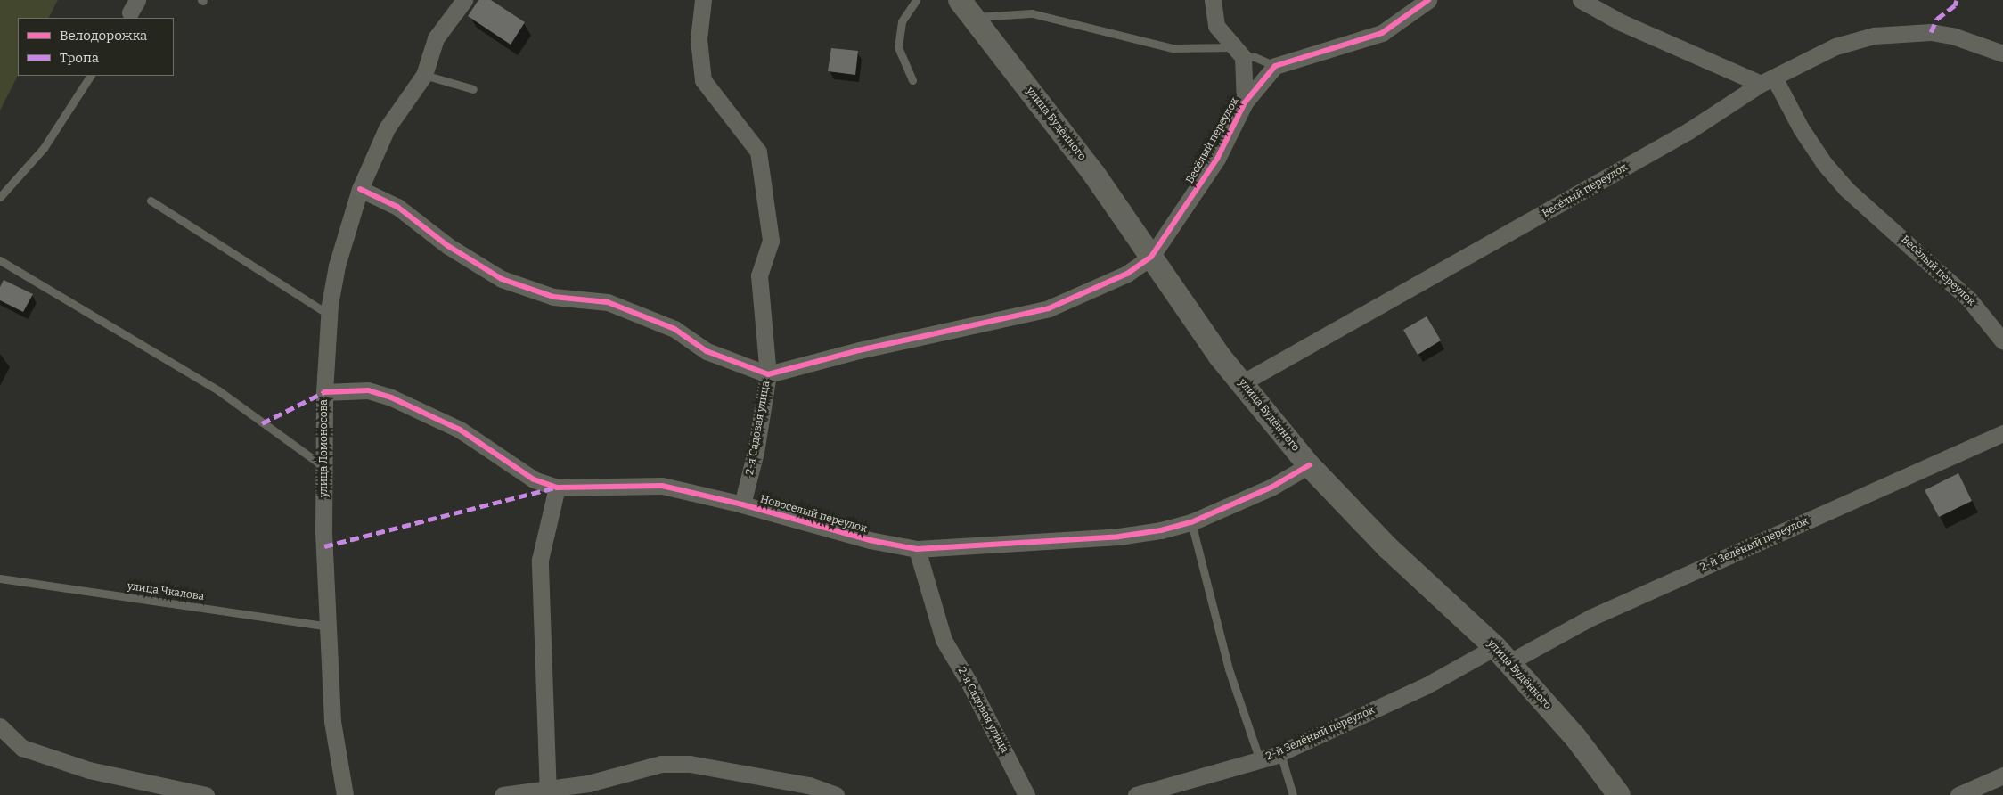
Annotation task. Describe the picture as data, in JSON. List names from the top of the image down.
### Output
{
  "streets": {
    "main road": ["улица Будённого"],
    "street": [
      "Весёлый переулок",
      "2-я Садовая улица",
      "улица Ломоносова",
      "Новоселый переулок",
      "2-й Зелёный переулок"
    ],
    "lane": ["улица Чкалова"]
  },
  "crossings": [
    ["улица Будённого", "Весёлый переулок"],
    ["улица Будённого", "Новоселый переулок"],
    ["улица Будённого", "2-й Зелёный переулок"],
    ["2-я Садовая улица", "Новоселый переулок"],
    ["улица Ломоносова", "Новоселый переулок"],
    ["улица Ломоносова", "улица Чкалова"]
  ],
  "legend": ["Велодорожка", "Тропа"]
}
